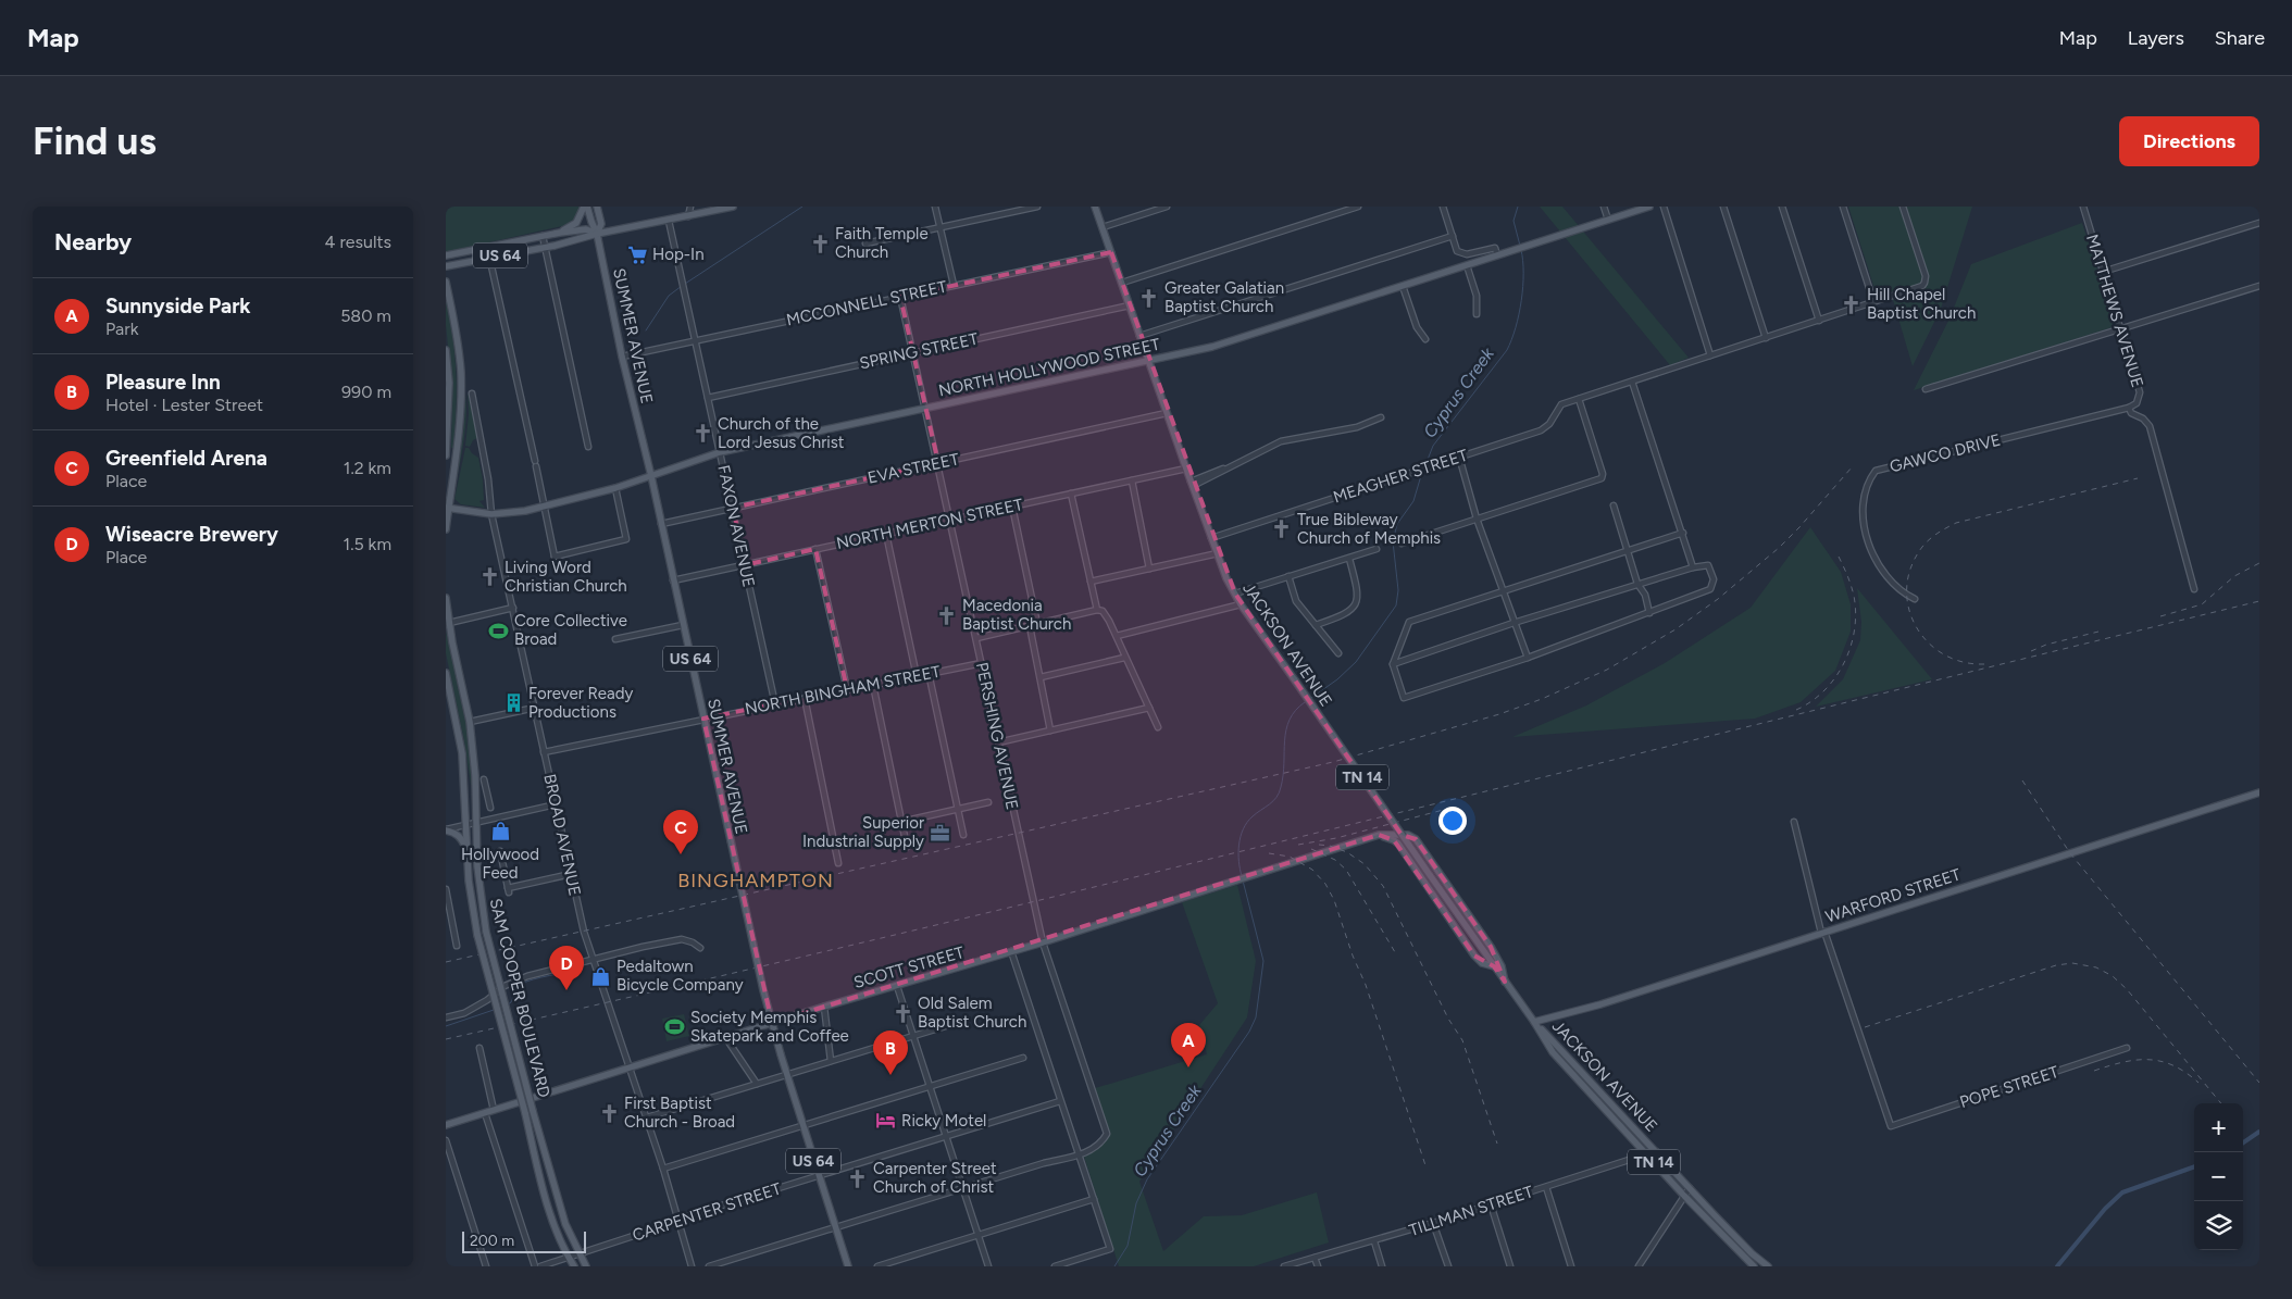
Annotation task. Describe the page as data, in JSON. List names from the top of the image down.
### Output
{
  "streets": {
    "main road": [
      "US 64",
      "SUMMER AVENUE",
      "NORTH HOLLYWOOD STREET",
      "JACKSON AVENUE",
      "TN 14",
      "WARFORD STREET",
      "SCOTT STREET",
      "SAM COOPER BOULEVARD"
    ],
    "street": [
      "MCCONNELL STREET",
      "MATTHEWS AVENUE",
      "SPRING STREET",
      "GAWCO DRIVE",
      "EVA STREET",
      "MEAGHER STREET",
      "NORTH MERTON STREET",
      "FAXON AVENUE",
      "NORTH BINGHAM STREET",
      "PERSHING AVENUE",
      "BROAD AVENUE",
      "POPE STREET",
      "TILLMAN STREET",
      "CARPENTER STREET"
    ]
  },
  "crossings": [
    ["US 64", "SUMMER AVENUE"],
    ["MCCONNELL STREET", "SUMMER AVENUE"],
    ["MCCONNELL STREET", "FAXON AVENUE"],
    ["MCCONNELL STREET", "JACKSON AVENUE"],
    ["MCCONNELL STREET", "PERSHING AVENUE"],
    ["MATTHEWS AVENUE", "GAWCO DRIVE"],
    ["SUMMER AVENUE", "NORTH HOLLYWOOD STREET"],
    ["SUMMER AVENUE", "EVA STREET"],
    ["SUMMER AVENUE", "NORTH MERTON STREET"],
    ["SUMMER AVENUE", "NORTH BINGHAM STREET"],
    ["SUMMER AVENUE", "CARPENTER STREET"],
    ["SPRING STREET", "FAXON AVENUE"],
    ["SPRING STREET", "JACKSON AVENUE"],
    ["SPRING STREET", "PERSHING AVENUE"],
    ["NORTH HOLLYWOOD STREET", "FAXON AVENUE"],
    ["NORTH HOLLYWOOD STREET", "JACKSON AVENUE"],
    ["NORTH HOLLYWOOD STREET", "PERSHING AVENUE"],
    ["NORTH HOLLYWOOD STREET", "BROAD AVENUE"],
    ["EVA STREET", "FAXON AVENUE"],
    ["EVA STREET", "JACKSON AVENUE"],
    ["EVA STREET", "PERSHING AVENUE"],
    ["MEAGHER STREET", "JACKSON AVENUE"],
    ["NORTH MERTON STREET", "FAXON AVENUE"],
    ["NORTH MERTON STREET", "JACKSON AVENUE"],
    ["NORTH MERTON STREET", "PERSHING AVENUE"],
    ["FAXON AVENUE", "NORTH BINGHAM STREET"],
    ["JACKSON AVENUE", "WARFORD STREET"],
    ["JACKSON AVENUE", "SCOTT STREET"],
    ["JACKSON AVENUE", "TILLMAN STREET"],
    ["NORTH BINGHAM STREET", "PERSHING AVENUE"],
    ["NORTH BINGHAM STREET", "BROAD AVENUE"],
    ["PERSHING AVENUE", "SCOTT STREET"],
    ["BROAD AVENUE", "SCOTT STREET"],
    ["BROAD AVENUE", "CARPENTER STREET"],
    ["WARFORD STREET", "POPE STREET"],
    ["SAM COOPER BOULEVARD", "CARPENTER STREET"]
  ],
  "districts": ["BINGHAMPTON"],
  "water": ["Cyprus Creek"],
  "places": {
    "church": [
      "Faith Temple Church",
      "Greater Galatian Baptist Church",
      "Hill Chapel Baptist Church",
      "Church of the Lord Jesus Christ",
      "True Bibleway Church of Memphis",
      "Living Word Christian Church",
      "Macedonia Baptist Church",
      "Old Salem Baptist Church",
      "First Baptist Church - Broad",
      "Carpenter Street Church of Christ"
    ],
    "supermarket": ["Hop-In"],
    "sports": ["Core Collective Broad", "Society Memphis Skatepark and Coffee"],
    "building": ["Forever Ready Productions"],
    "shop": ["Hollywood Feed", "Pedaltown Bicycle Company"],
    "office": ["Superior Industrial Supply"],
    "hotel": ["Ricky Motel"]
  },
  "scale_bar": "200 m",
  "page": {
    "header": "Map",
    "nav": ["Map", "Layers", "Share"],
    "buttons": "Directions",
    "title": "Find us",
    "heading": ["Nearby", "4 results"],
    "list": [
      {
        "mark": "A",
        "name": "Sunnyside Park",
        "note": "Park",
        "value": "580 m"
      },
      {
        "mark": "B",
        "name": "Pleasure Inn",
        "note": "Hotel · Lester Street",
        "value": "990 m"
      },
      {
        "mark": "C",
        "name": "Greenfield Arena",
        "note": "Place",
        "value": "1.2 km"
      },
      {
        "mark": "D",
        "name": "Wiseacre Brewery",
        "note": "Place",
        "value": "1.5 km"
      }
    ],
    "pins": [
      "C",
      "D",
      "A",
      "B"
    ],
    "map_buttons": ["+", "−"],
    "scale": "200 m"
  }
}
